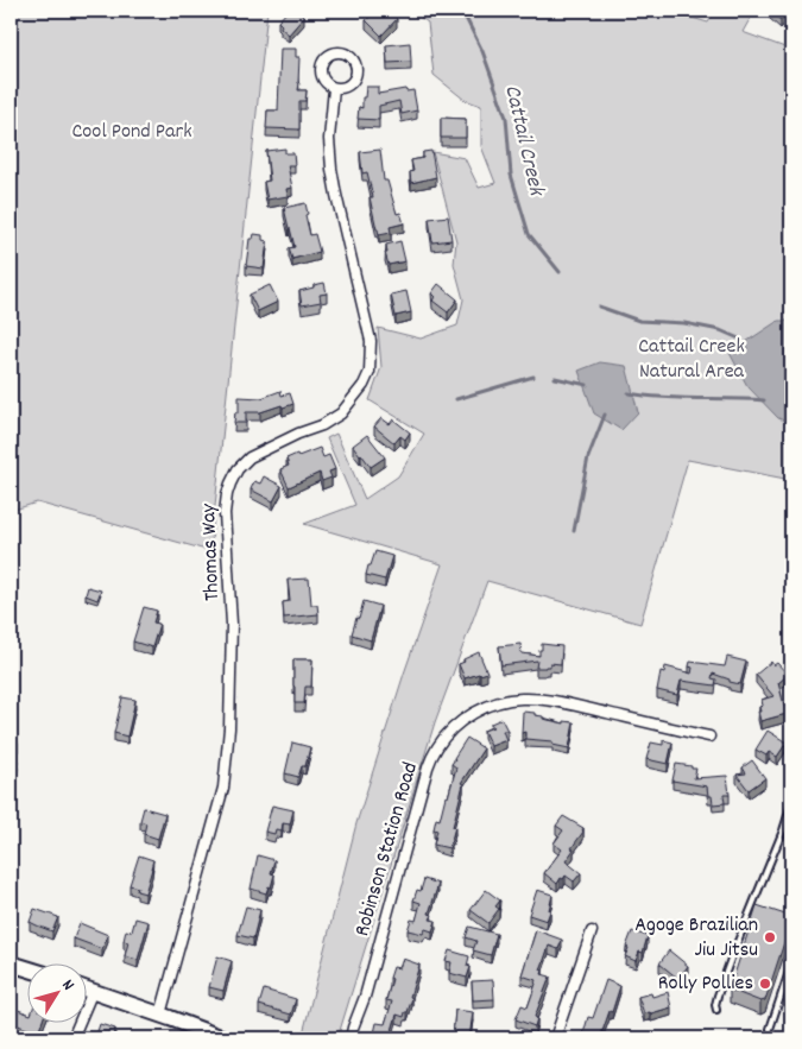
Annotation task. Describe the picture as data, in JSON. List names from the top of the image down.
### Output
{
  "streets": {
    "street": ["Thomas Way", "Robinson Station Road"]
  },
  "water": ["Cattail Creek"],
  "parks": ["Cool Pond Park", "Cattail Creek Natural Area"],
  "places": ["Agoge Brazilian Jiu Jitsu", "Rolly Pollies"],
  "north": "top right"
}
